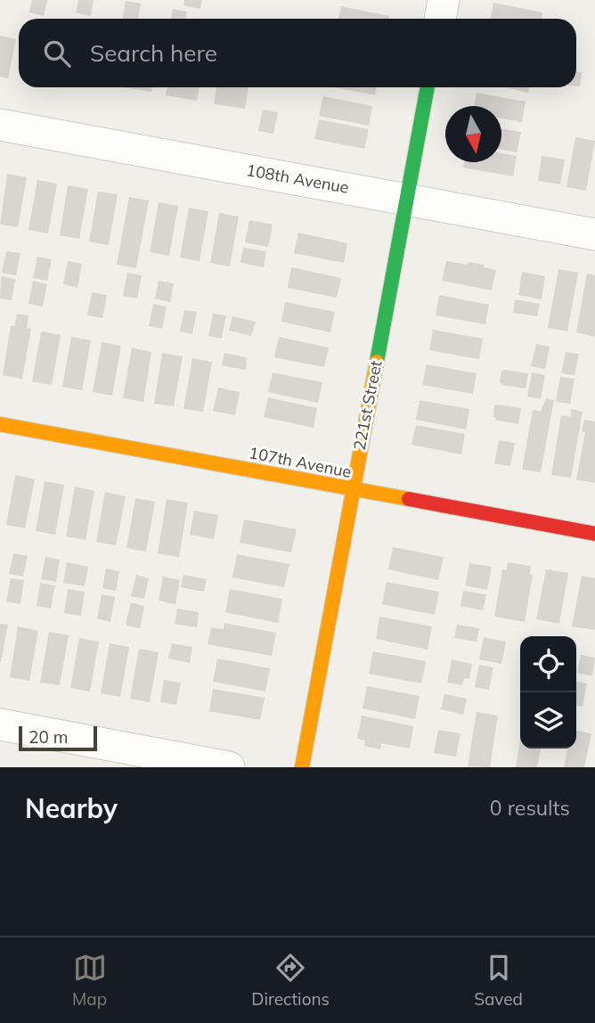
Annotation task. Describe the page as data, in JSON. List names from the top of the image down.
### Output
{
  "streets": {
    "street": ["108th Avenue", "221st Street", "107th Avenue"]
  },
  "crossings": [
    ["108th Avenue", "221st Street"],
    ["221st Street", "107th Avenue"]
  ],
  "scale_bar": "20 m",
  "north": "bottom",
  "page": {
    "search": "Search here",
    "scale": "20 m",
    "heading": ["Nearby", "0 results"],
    "nav": ["Map", "Directions", "Saved"]
  }
}
